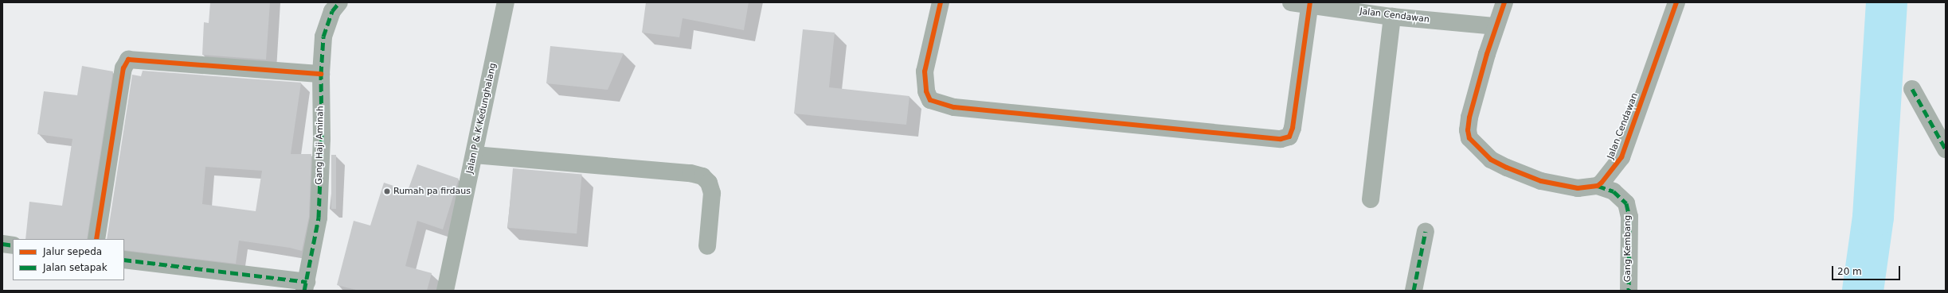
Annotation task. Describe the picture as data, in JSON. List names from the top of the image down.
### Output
{
  "streets": {
    "street": [
      "Jalan Cendawan",
      "Jalan P & K Kedunghalang",
      "Gang Haji Aminah",
      "Gang Kembang"
    ]
  },
  "crossings": [
    ["Jalan Cendawan", "Gang Kembang"]
  ],
  "places": ["Rumah pa firdaus"],
  "legend": ["Jalur sepeda", "Jalan setapak"],
  "scale_bar": "20 m"
}
